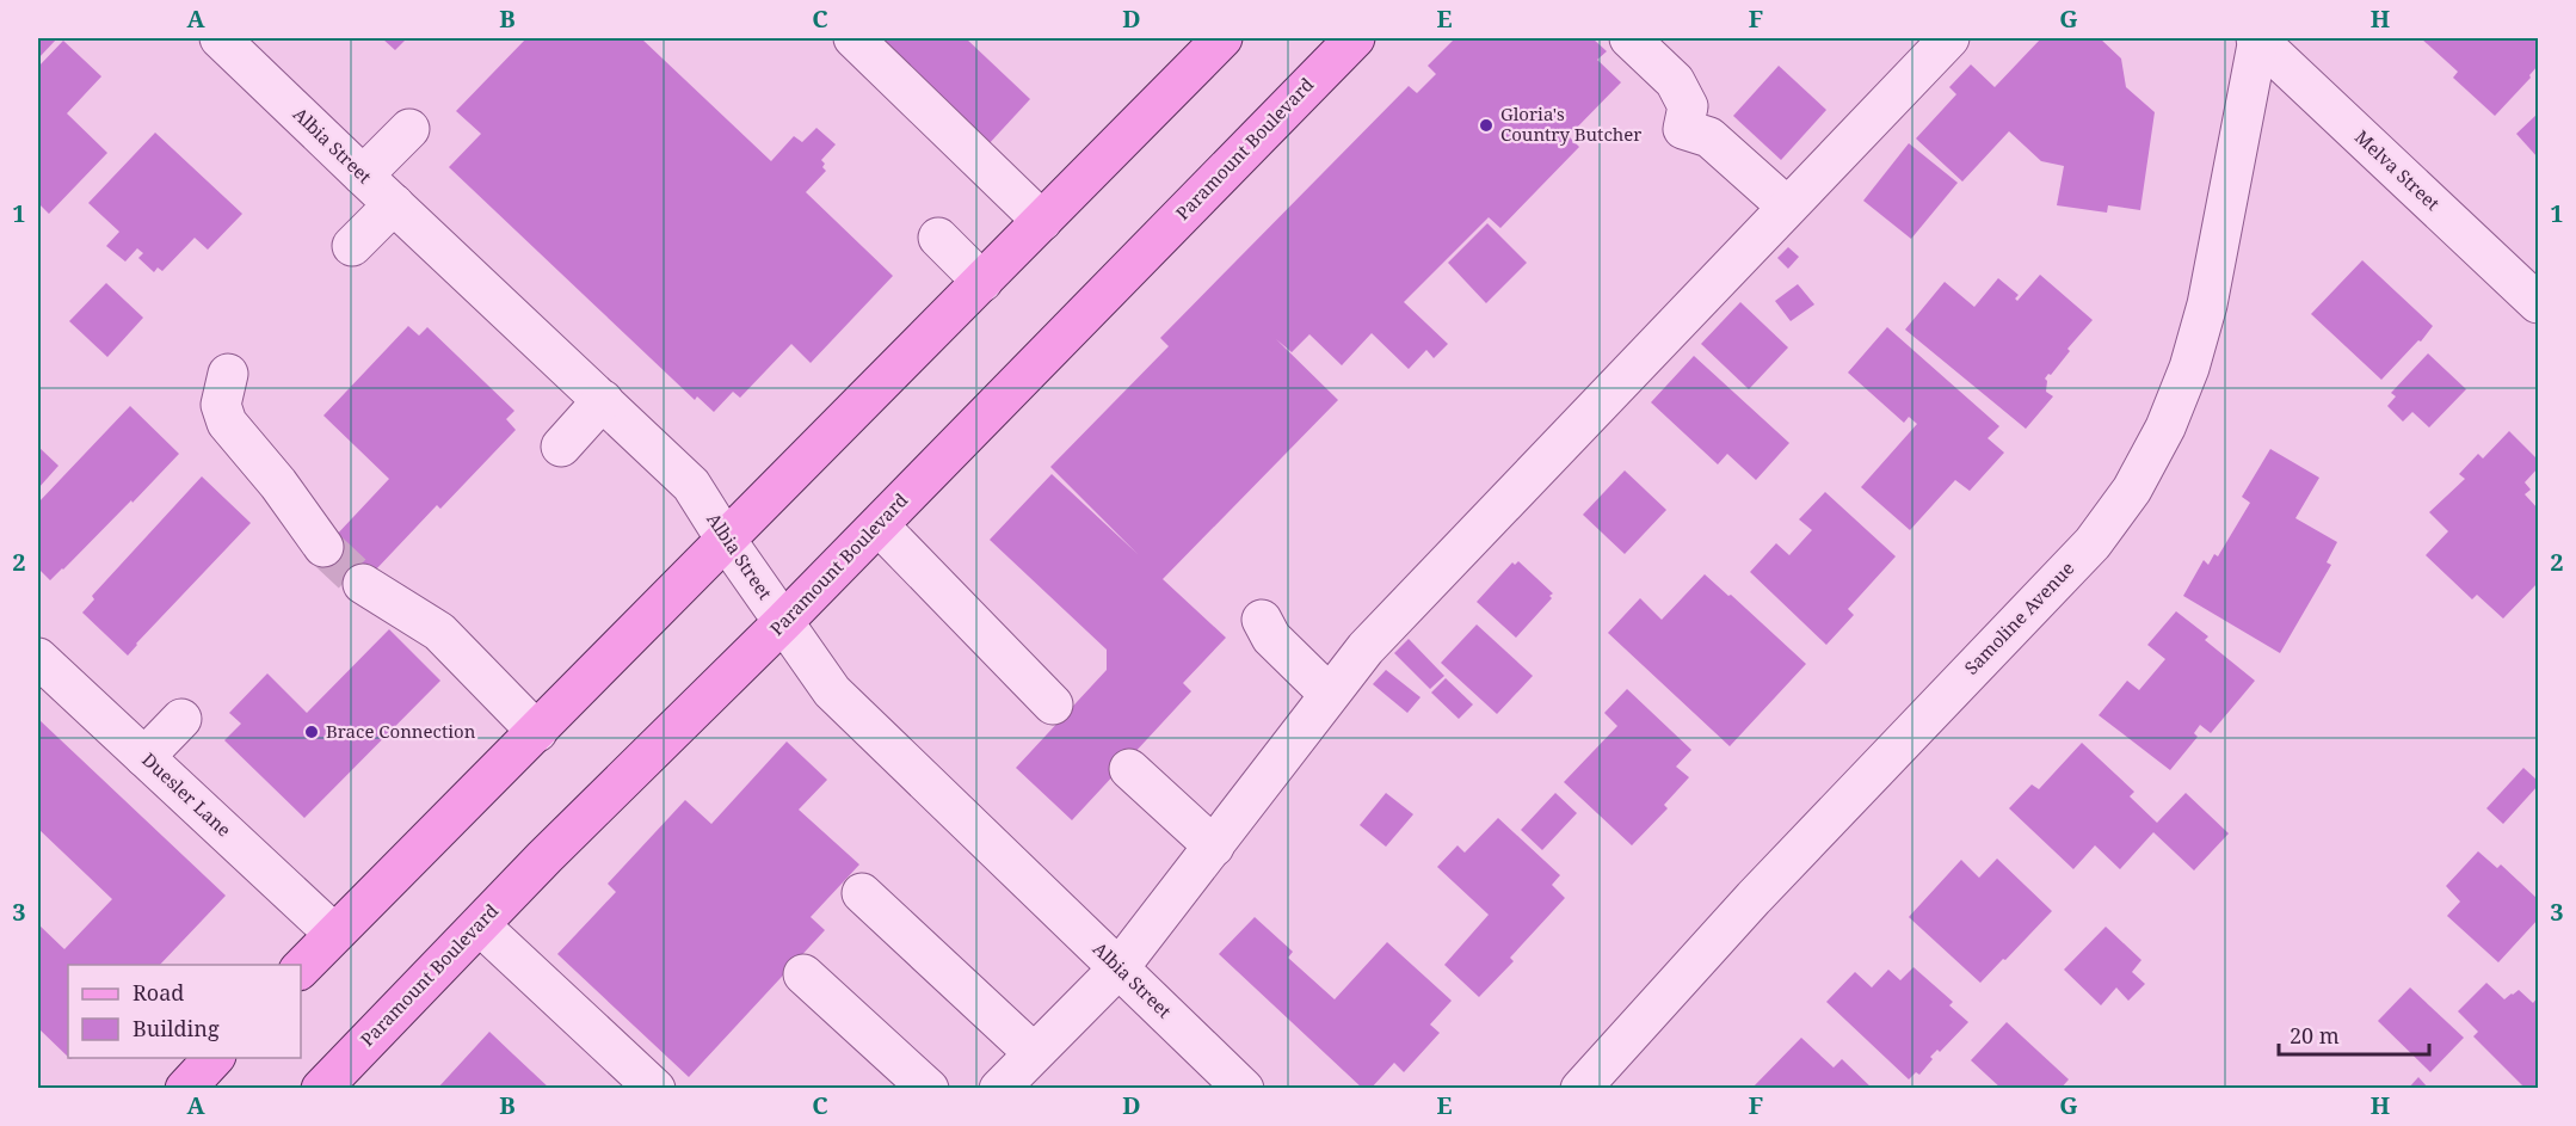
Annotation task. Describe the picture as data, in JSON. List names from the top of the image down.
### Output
{
  "streets": {
    "main road": ["Paramount Boulevard"],
    "street": [
      "Albia Street",
      "Melva Street",
      "Samoline Avenue",
      "Duesler Lane"
    ]
  },
  "crossings": [
    ["Albia Street", "Paramount Boulevard"],
    ["Melva Street", "Samoline Avenue"]
  ],
  "places": ["Gloria's Country Butcher", "Brace Connection"],
  "legend": ["Road", "Building"],
  "scale_bar": "20 m",
  "grid": {
    "columns": [
      "A",
      "B",
      "C",
      "D",
      "E",
      "F",
      "G",
      "H"
    ],
    "rows": ["1", "2", "3"]
  }
}
